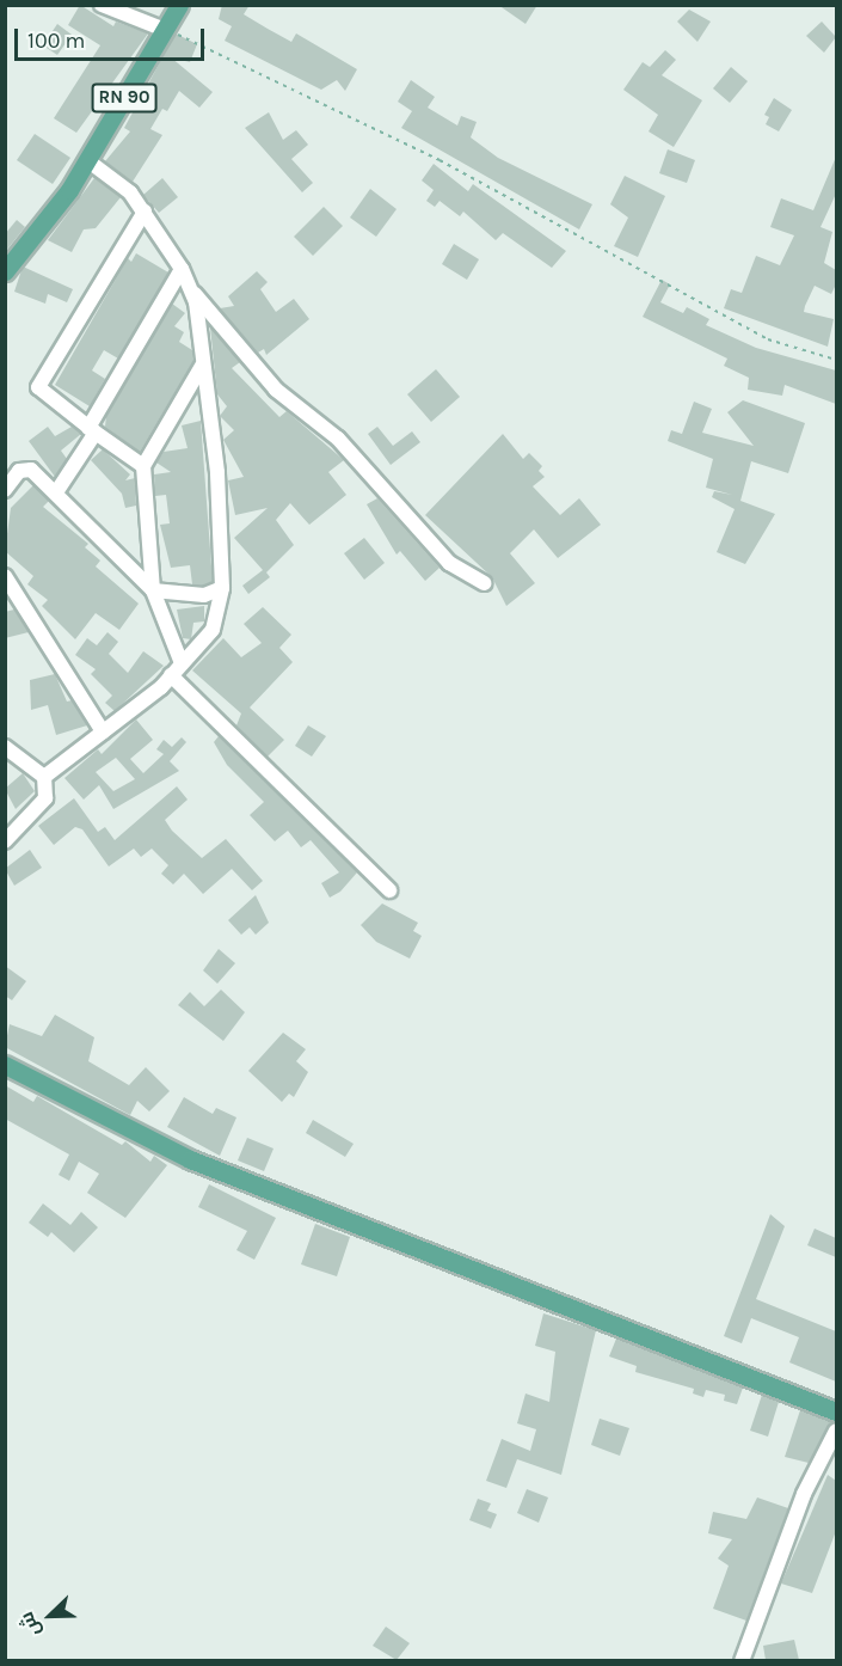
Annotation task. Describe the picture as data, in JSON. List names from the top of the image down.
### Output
{
  "streets": {
    "main road": ["RN 90"]
  },
  "scale_bar": "100 m",
  "north": "bottom left"
}
